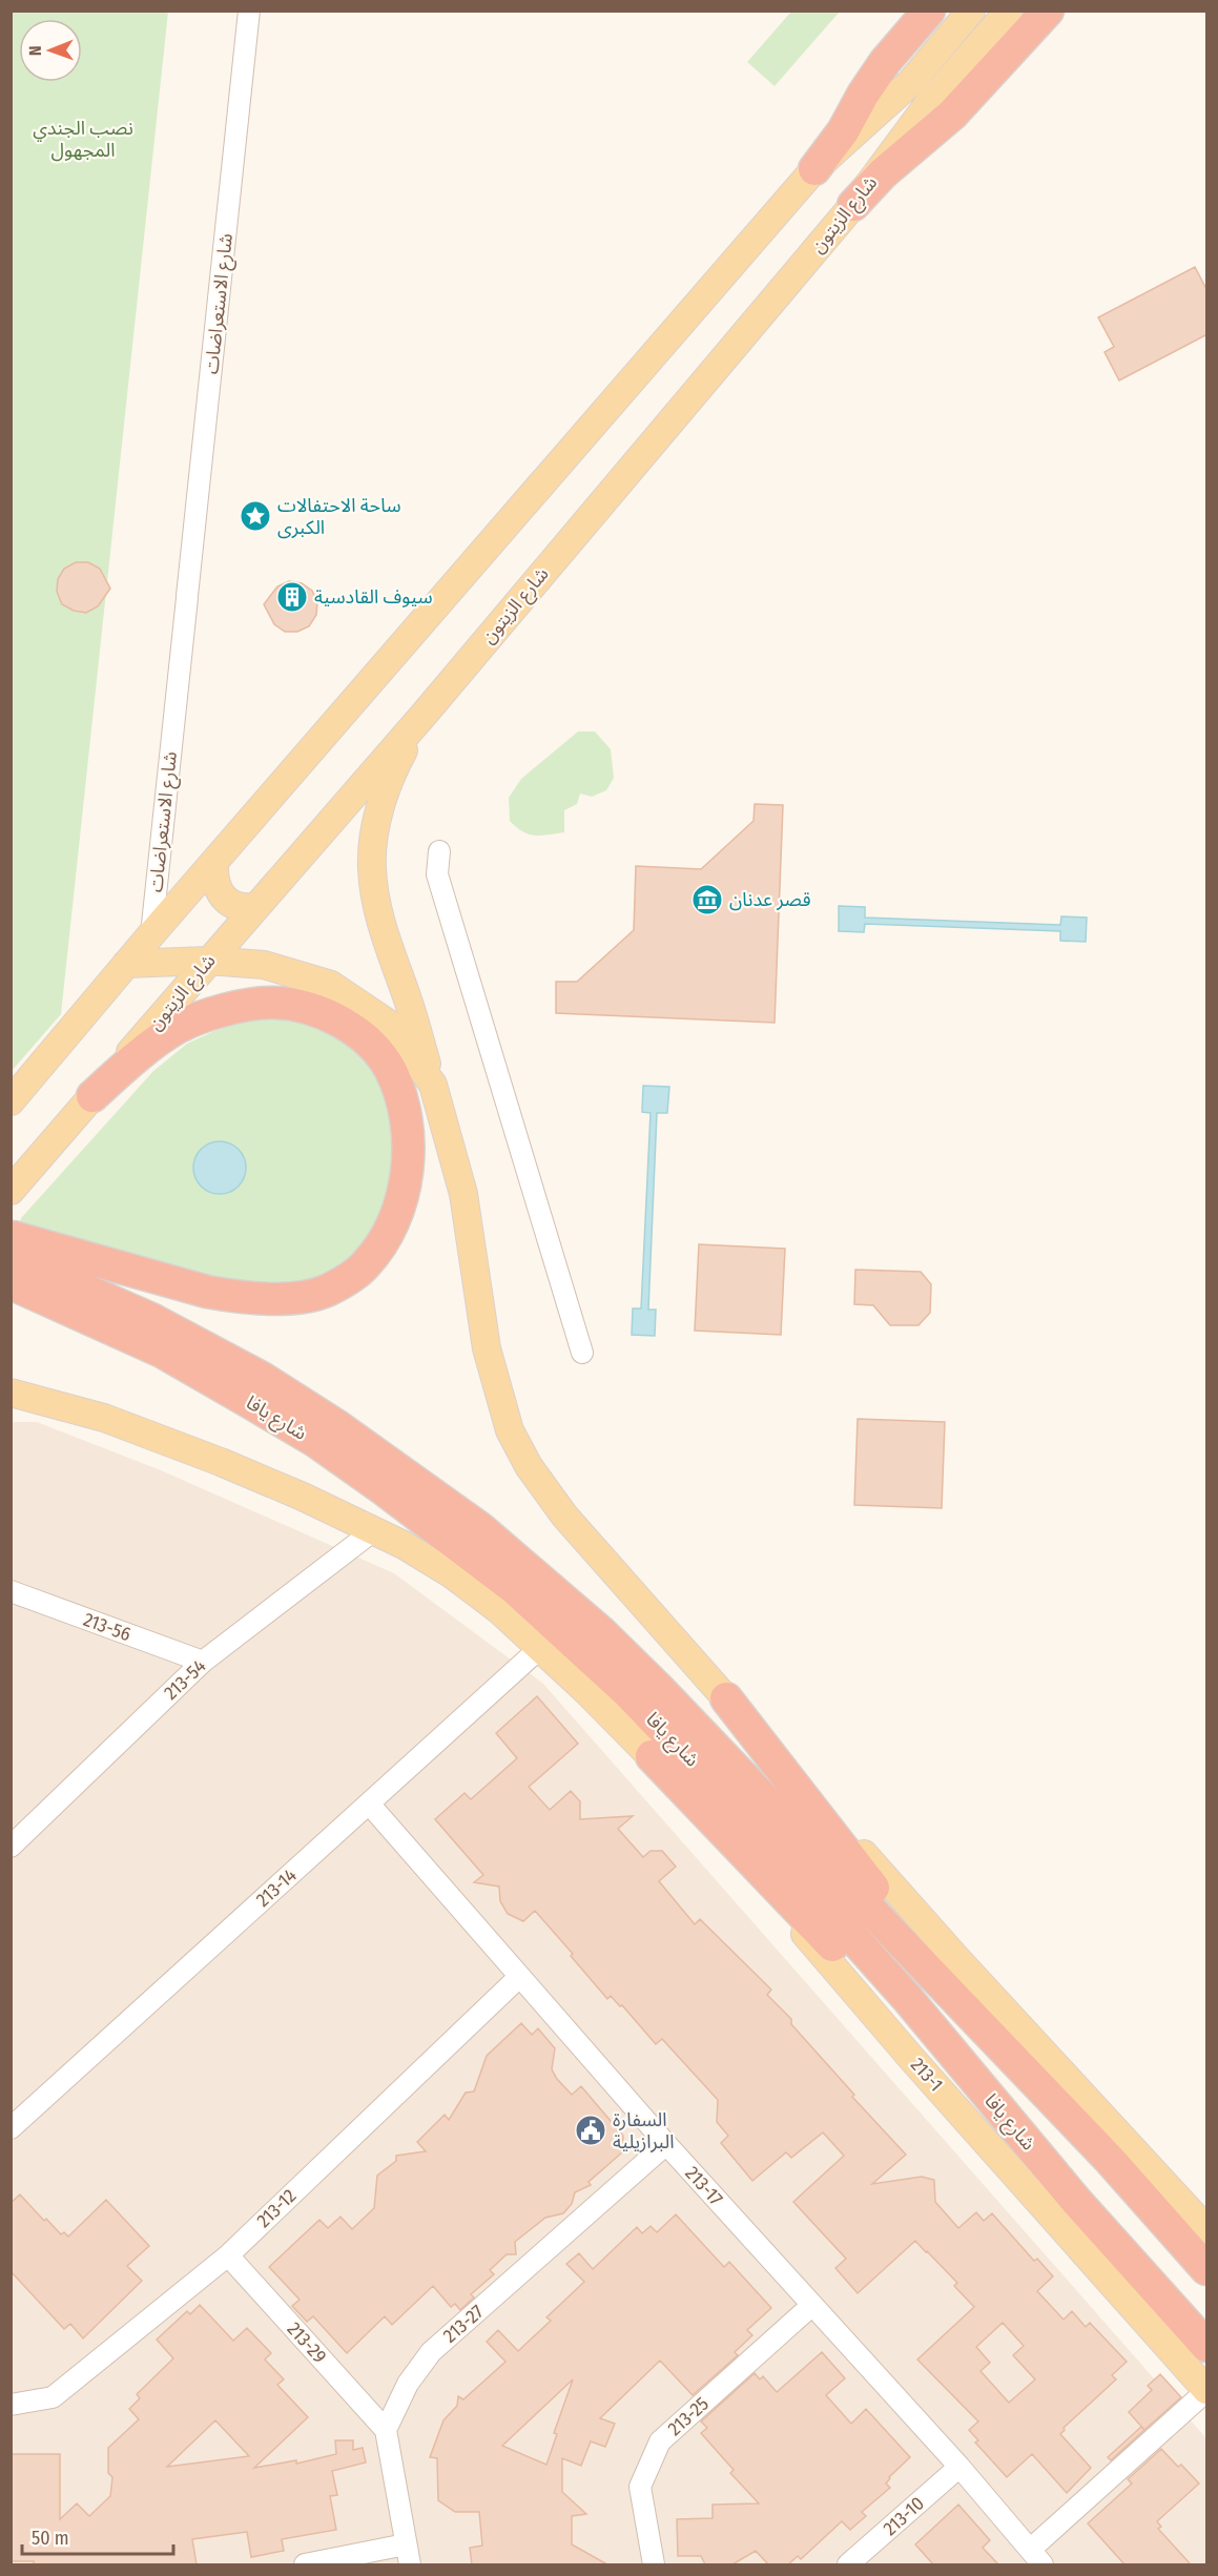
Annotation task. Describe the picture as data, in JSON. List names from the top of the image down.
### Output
{
  "streets": {
    "highway": ["شارع يافا"],
    "main road": ["شارع الزيتون", "213-1"],
    "street": [
      "شارع الاستعراضات",
      "213-56",
      "213-54",
      "213-14",
      "213-17",
      "213-12",
      "213-27",
      "213-29",
      "213-25",
      "213-10"
    ]
  },
  "crossings": [
    ["213-56", "213-54"],
    ["213-54", "213-1"],
    ["213-14", "213-1"],
    ["213-14", "213-17"],
    ["213-17", "213-12"],
    ["213-17", "213-27"],
    ["213-17", "213-25"],
    ["213-17", "213-10"],
    ["213-12", "213-29"],
    ["213-27", "213-29"]
  ],
  "parks": ["نصب الجندي المجهول"],
  "places": {
    "place": ["ساحة الاحتفالات الكبرى"],
    "building": ["سيوف القادسية"],
    "museum": ["قصر عدنان"],
    "public building": ["السفارة البرازيلية"]
  },
  "scale_bar": "50 m",
  "north": "left"
}
